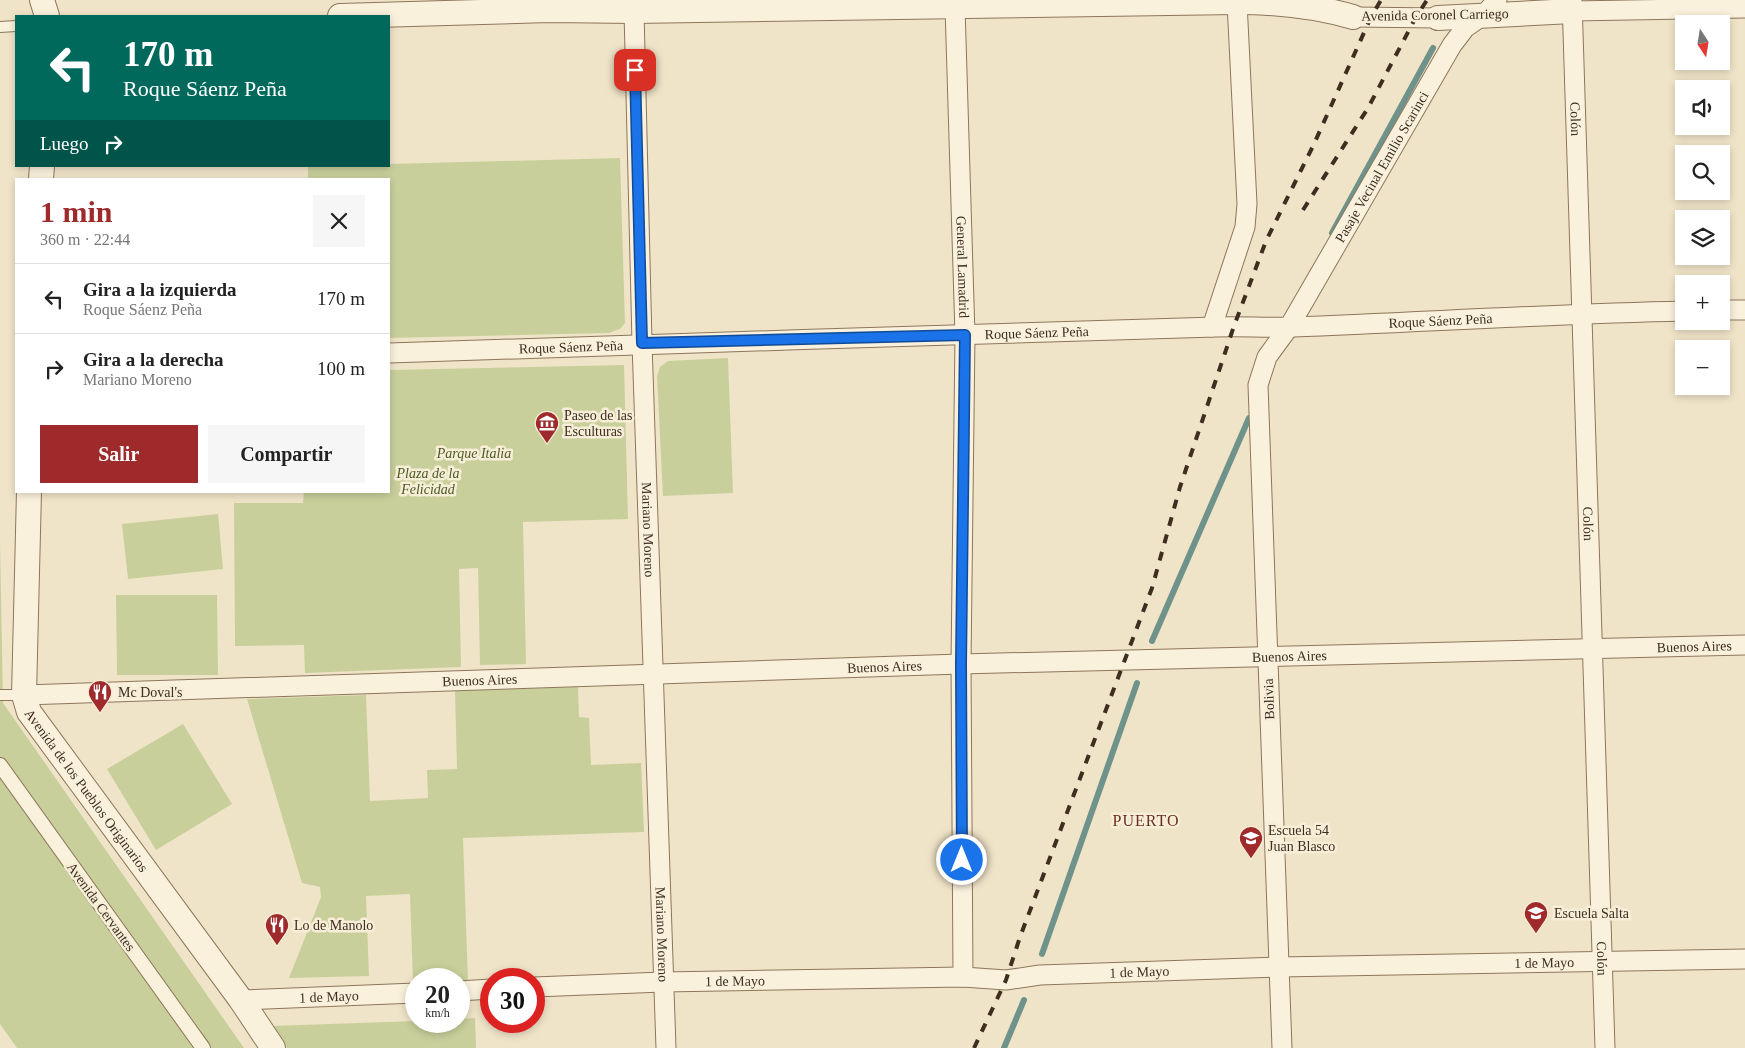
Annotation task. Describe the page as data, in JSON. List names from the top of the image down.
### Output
{
  "streets": {
    "street": [
      "Avenida Coronel Carriego",
      "Colón",
      "Pasaje Vecinal Emilio Scarinci",
      "General Lamadrid",
      "Roque Sáenz Peña",
      "Mariano Moreno",
      "Buenos Aires",
      "Bolivia",
      "Avenida de los Pueblos Originarios",
      "Avenida Cervantes",
      "1 de Mayo"
    ]
  },
  "crossings": [
    ["Avenida Coronel Carriego", "Colón"],
    ["Avenida Coronel Carriego", "Pasaje Vecinal Emilio Scarinci"],
    ["Avenida Coronel Carriego", "General Lamadrid"],
    ["Avenida Coronel Carriego", "Mariano Moreno"],
    ["Colón", "Roque Sáenz Peña"],
    ["Colón", "Buenos Aires"],
    ["Colón", "1 de Mayo"],
    ["Pasaje Vecinal Emilio Scarinci", "Roque Sáenz Peña"],
    ["Pasaje Vecinal Emilio Scarinci", "Bolivia"],
    ["General Lamadrid", "Roque Sáenz Peña"],
    ["General Lamadrid", "Buenos Aires"],
    ["General Lamadrid", "1 de Mayo"],
    ["Roque Sáenz Peña", "Mariano Moreno"],
    ["Roque Sáenz Peña", "Bolivia"],
    ["Mariano Moreno", "Buenos Aires"],
    ["Mariano Moreno", "1 de Mayo"],
    ["Buenos Aires", "Bolivia"],
    ["Buenos Aires", "Avenida de los Pueblos Originarios"],
    ["Bolivia", "1 de Mayo"],
    ["Avenida de los Pueblos Originarios", "1 de Mayo"]
  ],
  "districts": ["PUERTO"],
  "parks": ["Parque Italia", "Plaza de la Felicidad"],
  "places": {
    "museum": ["Paseo de las Esculturas"],
    "restaurant": ["Mc Doval's", "Lo de Manolo"],
    "school or university": ["Escuela 54 Juan Blasco", "Escuela Salta"]
  },
  "north": "bottom",
  "page": {
    "map_buttons": ["+", "−"],
    "turn": ["170 m", "Roque Sáenz Peña"],
    "then": "Luego",
    "heading": ["1 min", "360 m · 22:44"],
    "list": [
      {
        "name": "Gira a la izquierda",
        "note": "Roque Sáenz Peña",
        "value": "170 m"
      },
      {
        "name": "Gira a la derecha",
        "note": "Mariano Moreno",
        "value": "100 m"
      }
    ],
    "buttons": ["Salir", "Compartir"],
    "speed": "20 km/h",
    "limit": "30"
  }
}
